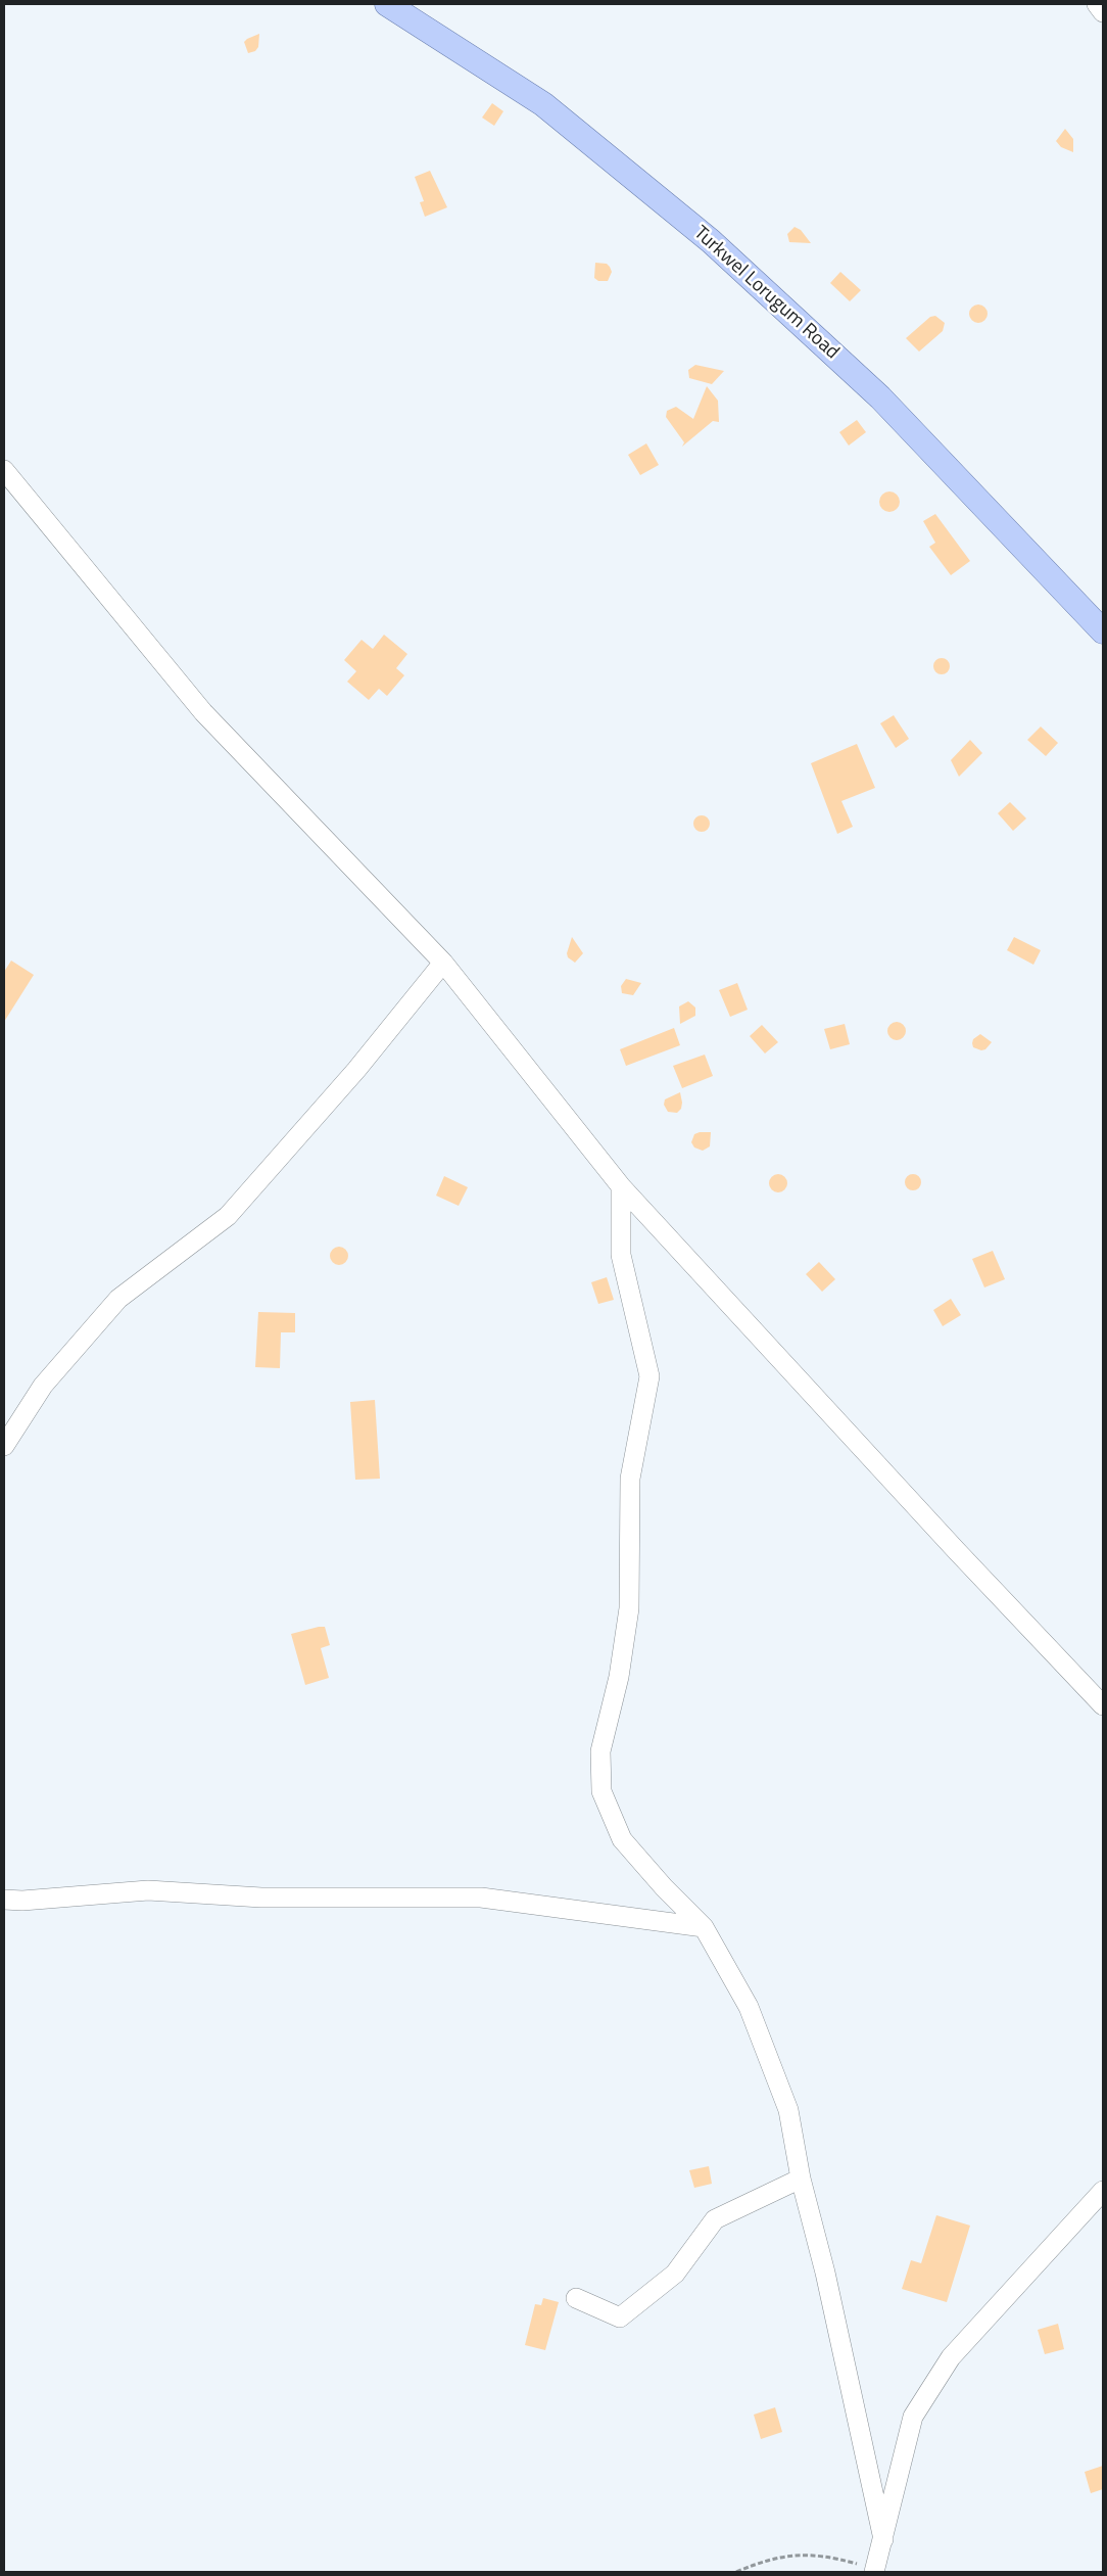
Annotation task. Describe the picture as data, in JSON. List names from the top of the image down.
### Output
{
  "streets": {
    "main road": ["Turkwel Lorugum Road"]
  }
}
